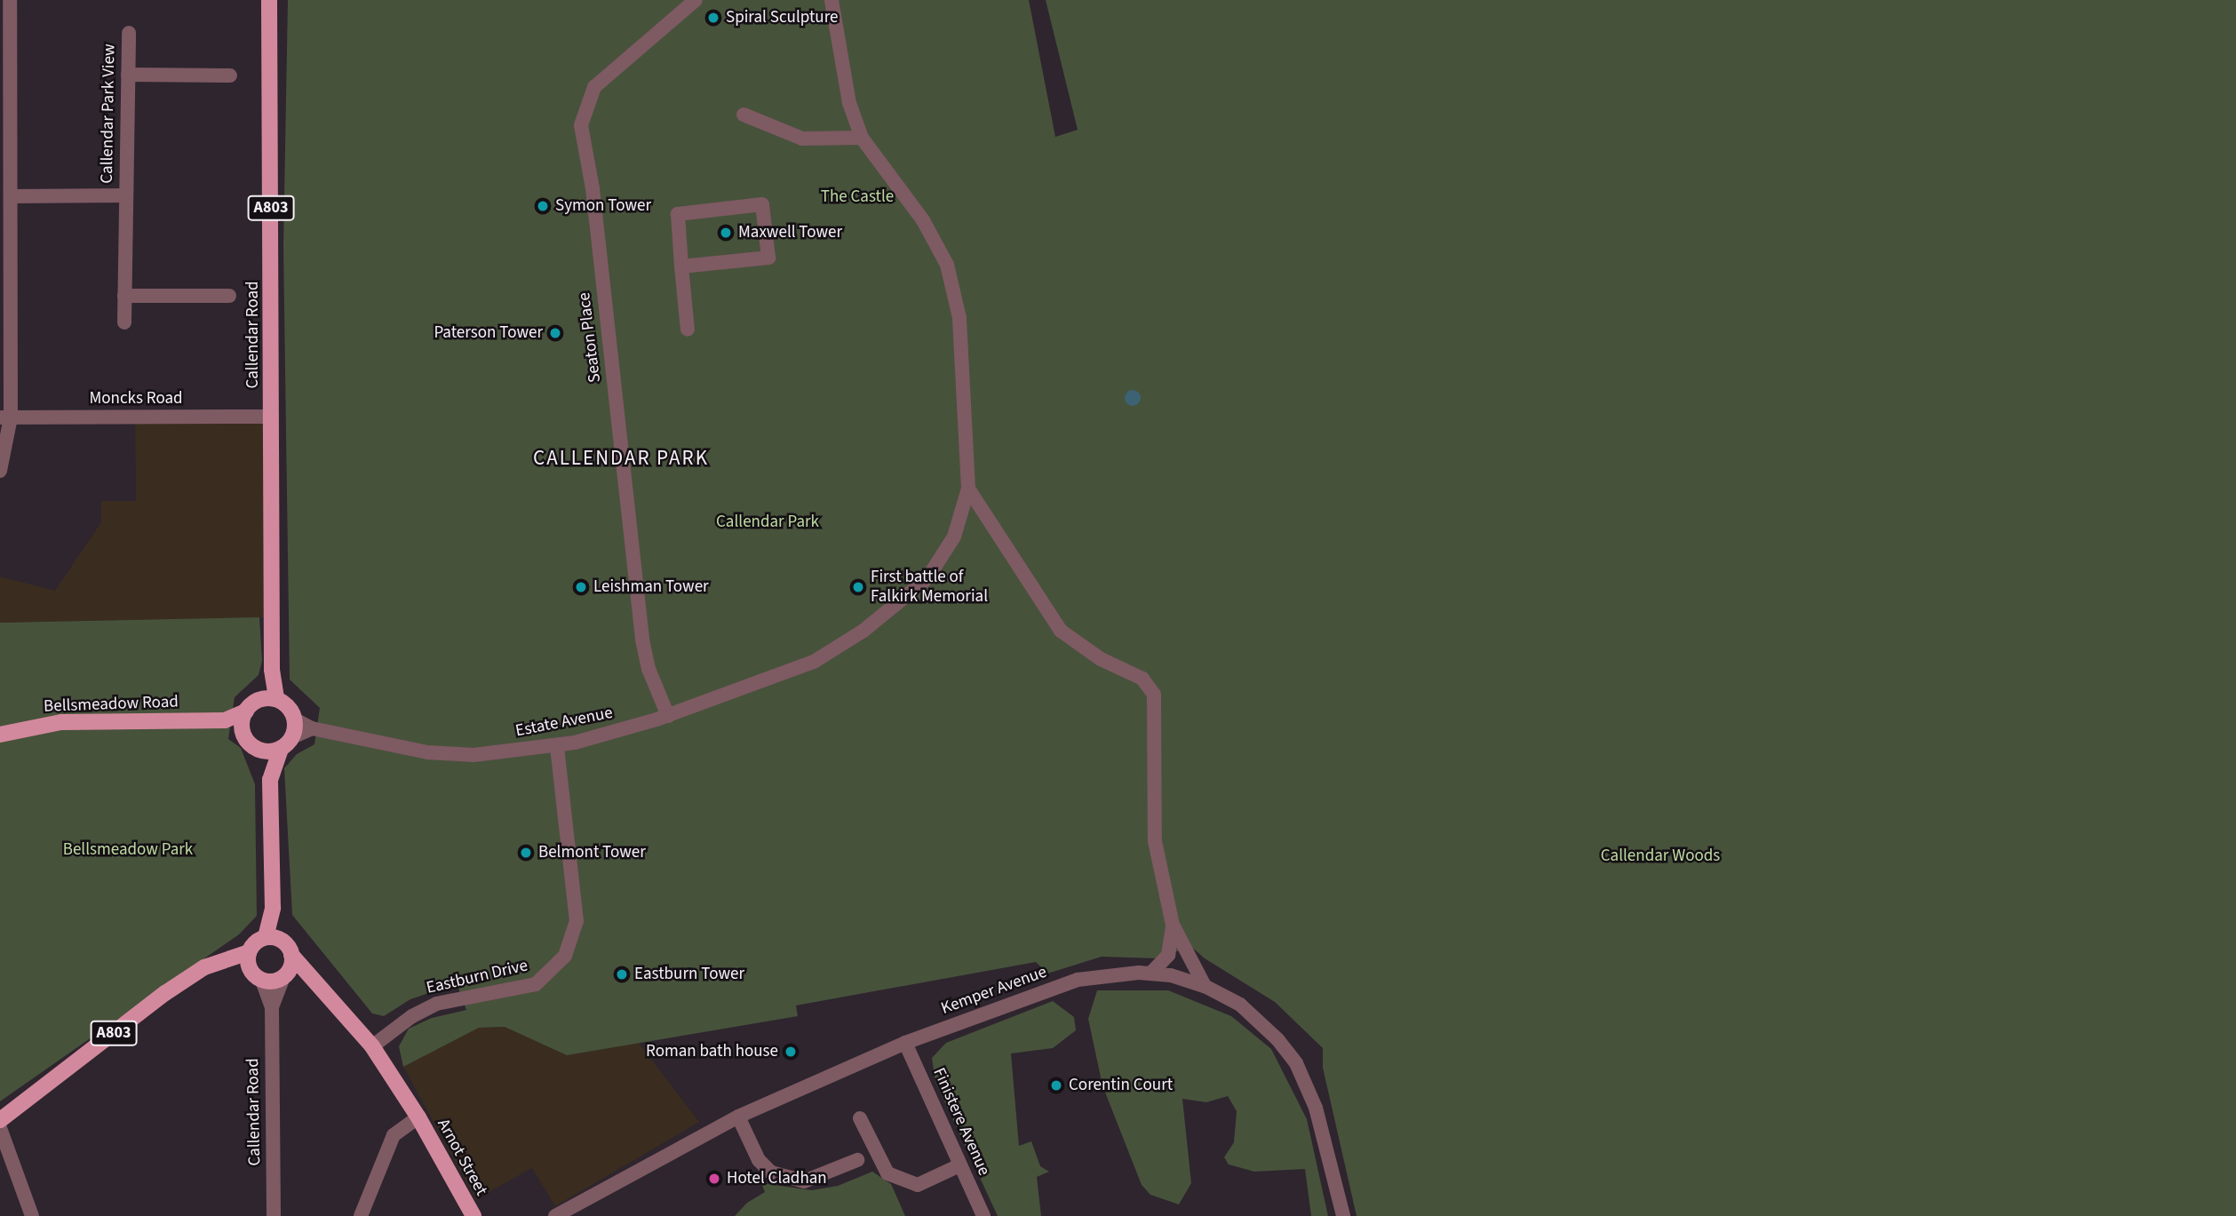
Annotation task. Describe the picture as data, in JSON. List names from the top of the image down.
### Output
{
  "streets": {
    "main road": [
      "A803",
      "Callendar Road",
      "Bellsmeadow Road",
      "Arnot Street"
    ],
    "street": [
      "Callendar Park View",
      "Seaton Place",
      "Moncks Road",
      "Estate Avenue",
      "Eastburn Drive",
      "Kemper Avenue",
      "Finistere Avenue"
    ]
  },
  "crossings": [
    ["A803", "Callendar Road"],
    ["A803", "Arnot Street"],
    ["Callendar Road", "Moncks Road"],
    ["Callendar Road", "Bellsmeadow Road"],
    ["Callendar Road", "Estate Avenue"],
    ["Callendar Road", "Arnot Street"],
    ["Seaton Place", "Estate Avenue"],
    ["Bellsmeadow Road", "Estate Avenue"],
    ["Estate Avenue", "Eastburn Drive"],
    ["Eastburn Drive", "Arnot Street"],
    ["Kemper Avenue", "Finistere Avenue"]
  ],
  "districts": ["CALLENDAR PARK"],
  "parks": [
    "The Castle",
    "Callendar Park",
    "Bellsmeadow Park",
    "Callendar Woods"
  ],
  "places": [
    "Spiral Sculpture",
    "Symon Tower",
    "Maxwell Tower",
    "Paterson Tower",
    "Leishman Tower",
    "First battle of Falkirk Memorial",
    "Belmont Tower",
    "Eastburn Tower",
    "Roman bath house",
    "Corentin Court",
    "Hotel Cladhan"
  ]
}
